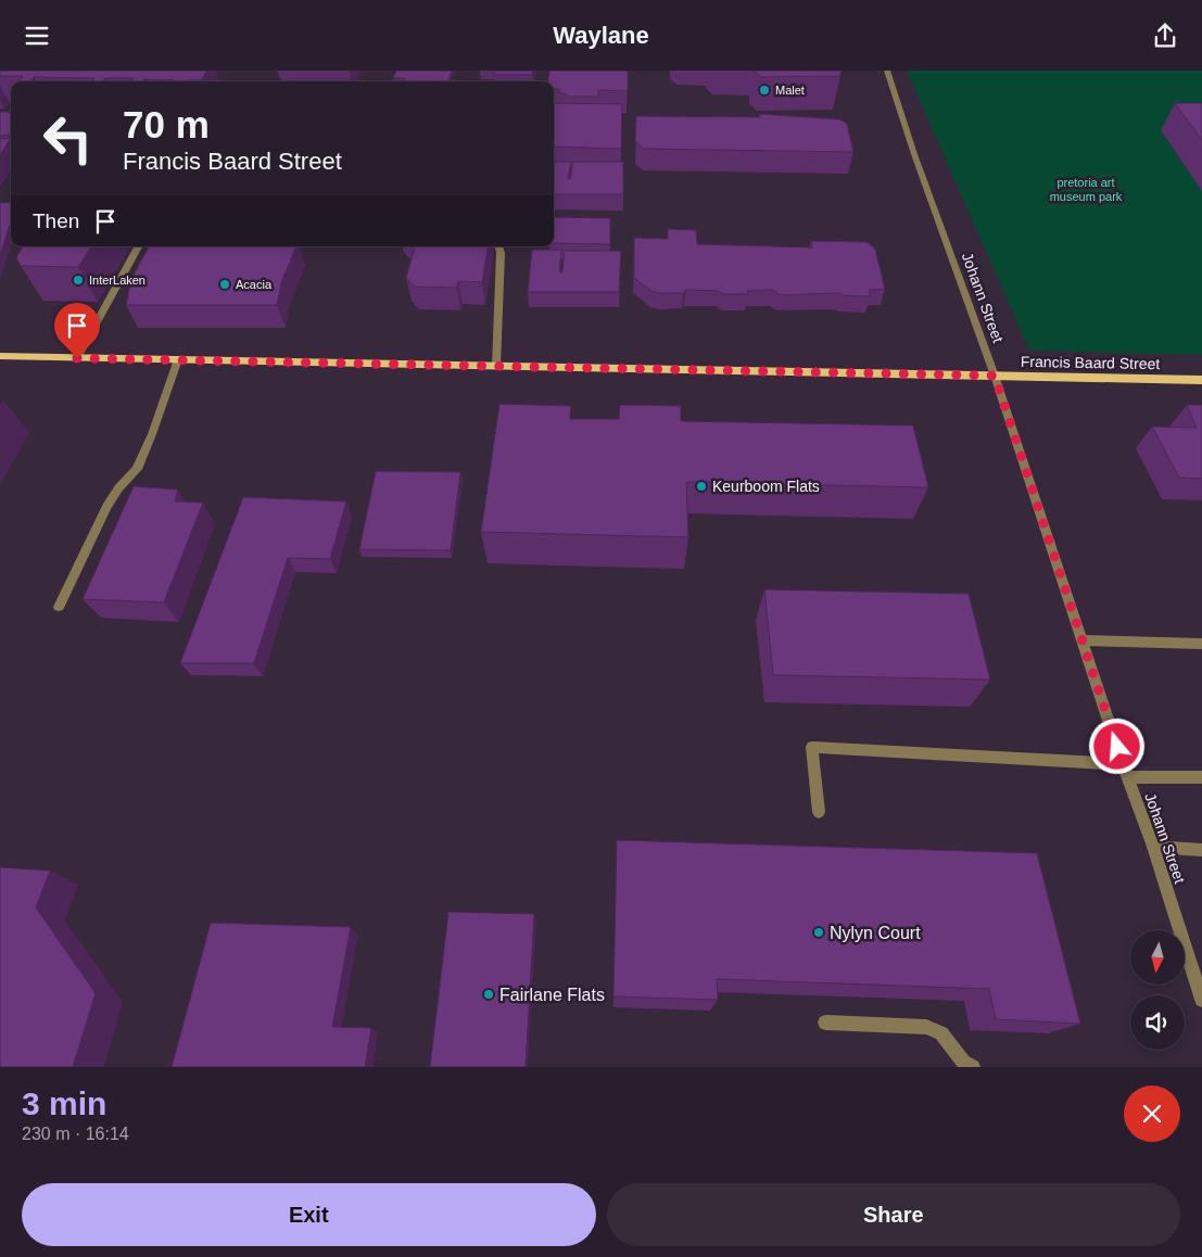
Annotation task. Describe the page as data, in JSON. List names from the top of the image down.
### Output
{
  "streets": {
    "main road": ["Francis Baard Street"],
    "street": ["Johann Street"]
  },
  "crossings": [
    ["Johann Street", "Francis Baard Street"]
  ],
  "parks": ["pretoria art museum park"],
  "places": [
    "Malet",
    "InterLaken",
    "Acacia",
    "Keurboom Flats",
    "Nylyn Court",
    "Fairlane Flats"
  ],
  "north": "bottom",
  "page": {
    "header": "Waylane",
    "turn": ["70 m", "Francis Baard Street"],
    "then": "Then",
    "heading": ["3 min", "230 m · 16:14"],
    "buttons": ["Exit", "Share"]
  }
}
